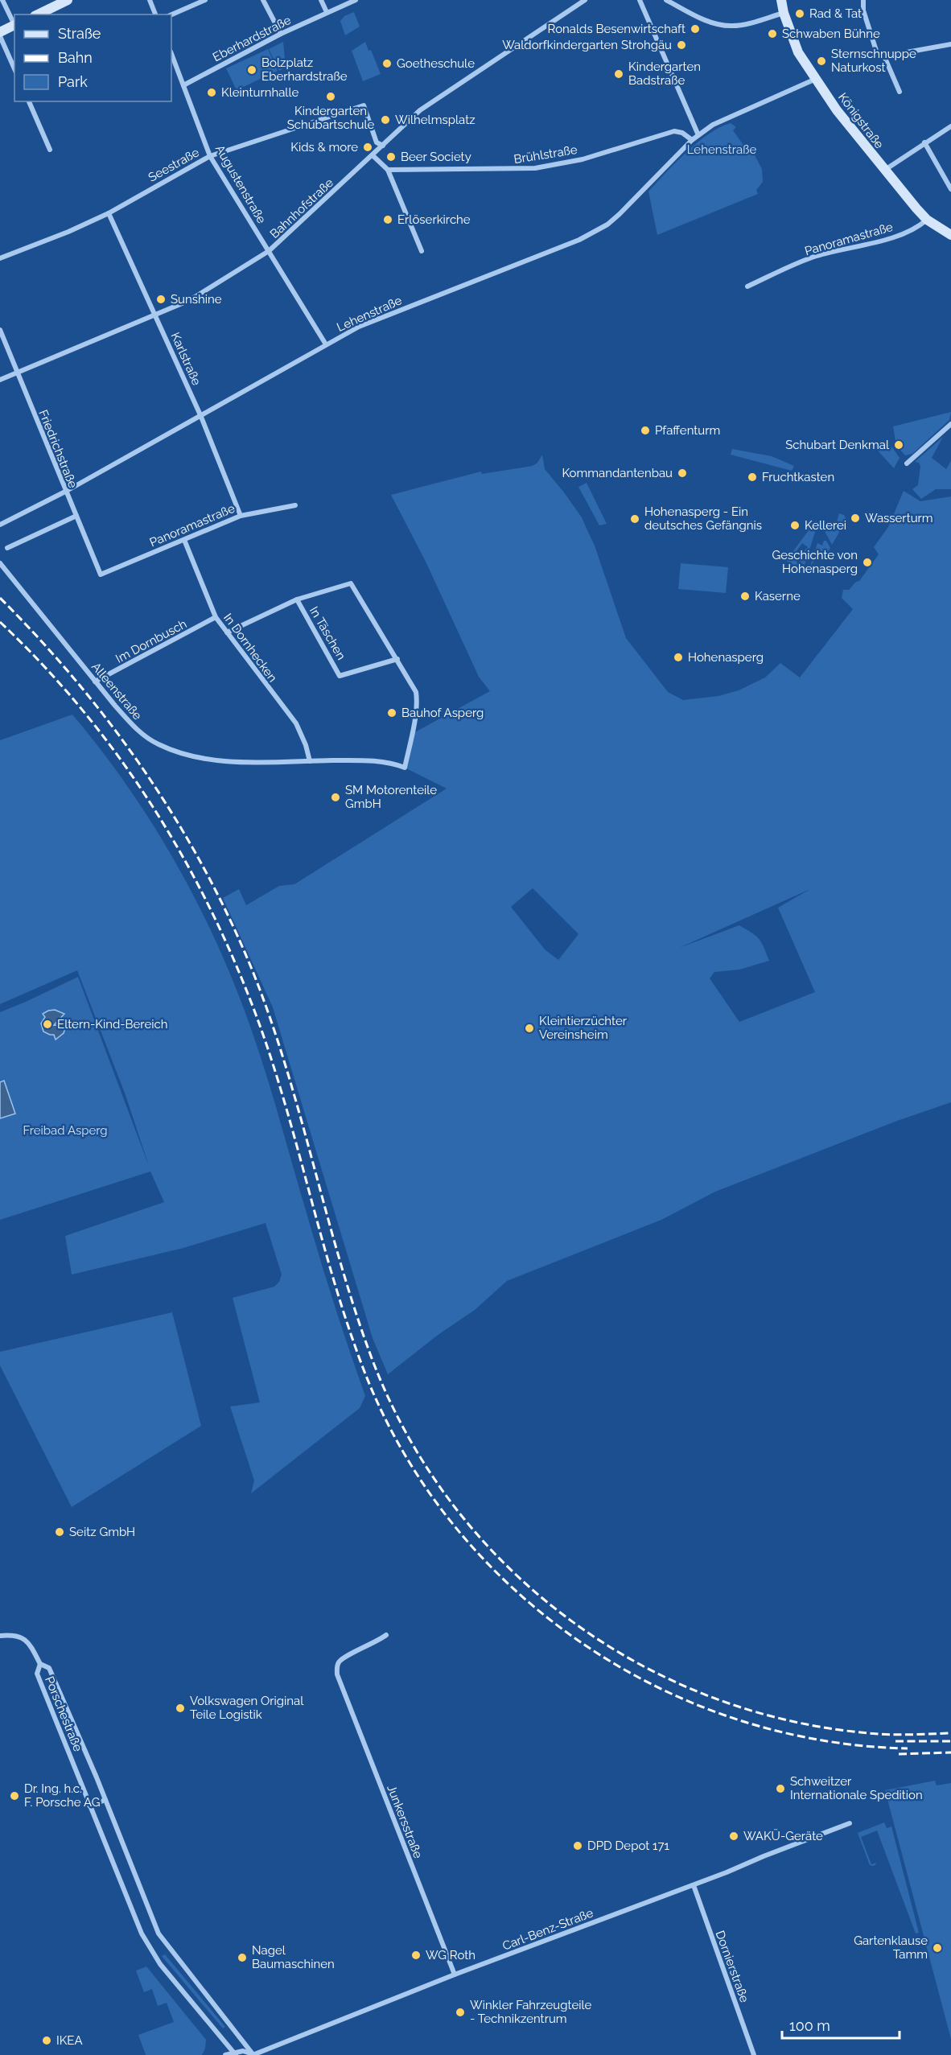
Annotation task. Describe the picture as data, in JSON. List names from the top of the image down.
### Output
{
  "streets": {
    "main road": ["Königstraße"],
    "street": [
      "Eberhardstraße",
      "Brühlstraße",
      "Seestraße",
      "Augustenstraße",
      "Bahnhofstraße",
      "Panoramastraße",
      "Lehenstraße",
      "Karlstraße",
      "Friedrichstraße",
      "In Täschen",
      "Im Dornbusch",
      "In Dornhecken",
      "Alleenstraße",
      "Porschestraße",
      "Junkersstraße",
      "Carl-Benz-Straße",
      "Dornierstraße"
    ]
  },
  "crossings": [
    ["Eberhardstraße", "Augustenstraße"],
    ["Königstraße", "Panoramastraße"],
    ["Königstraße", "Lehenstraße"],
    ["Brühlstraße", "Lehenstraße"],
    ["Seestraße", "Augustenstraße"],
    ["Seestraße", "Bahnhofstraße"],
    ["Seestraße", "Karlstraße"],
    ["Augustenstraße", "Bahnhofstraße"],
    ["Augustenstraße", "Lehenstraße"],
    ["Bahnhofstraße", "Karlstraße"],
    ["Bahnhofstraße", "Friedrichstraße"],
    ["Panoramastraße", "Karlstraße"],
    ["Panoramastraße", "Friedrichstraße"],
    ["Panoramastraße", "In Dornhecken"],
    ["Lehenstraße", "Karlstraße"],
    ["Lehenstraße", "Friedrichstraße"],
    ["In Täschen", "In Dornhecken"],
    ["In Täschen", "Alleenstraße"],
    ["Im Dornbusch", "In Dornhecken"],
    ["Im Dornbusch", "Alleenstraße"],
    ["In Dornhecken", "Alleenstraße"],
    ["Porschestraße", "Carl-Benz-Straße"],
    ["Junkersstraße", "Carl-Benz-Straße"],
    ["Carl-Benz-Straße", "Dornierstraße"]
  ],
  "parks": ["Lehenstraße", "Freibad Asperg"],
  "places": [
    "Rad & Tat",
    "Ronalds Besenwirtschaft",
    "Schwaben Bühne",
    "Waldorfkindergarten Strohgäu",
    "Sternschnuppe Naturkost",
    "Goetheschule",
    "Bolzplatz Eberhardstraße",
    "Kindergarten Badstraße",
    "Kleinturnhalle",
    "Kindergarten Schubartschule",
    "Wilhelmsplatz",
    "Kids & more",
    "Beer Society",
    "Erlöserkirche",
    "Sunshine",
    "Pfaffenturm",
    "Schubart Denkmal",
    "Kommandantenbau",
    "Fruchtkasten",
    "Wasserturm",
    "Hohenasperg - Ein deutsches Gefängnis",
    "Kellerei",
    "Geschichte von Hohenasperg",
    "Kaserne",
    "Hohenasperg",
    "Bauhof Asperg",
    "SM Motorenteile GmbH",
    "Eltern-Kind-Bereich",
    "Kleintierzüchter Vereinsheim",
    "Seitz GmbH",
    "Volkswagen Original Teile Logistik",
    "Schweitzer Internationale Spedition",
    "Dr. Ing. h.c. F. Porsche AG",
    "WAKÜ-Geräte",
    "DPD Depot 171",
    "Gartenklause Tamm",
    "WG Roth",
    "Nagel Baumaschinen",
    "Winkler Fahrzeugteile - Technikzentrum",
    "IKEA"
  ],
  "legend": ["Straße", "Bahn", "Park"],
  "scale_bar": "100 m"
}
